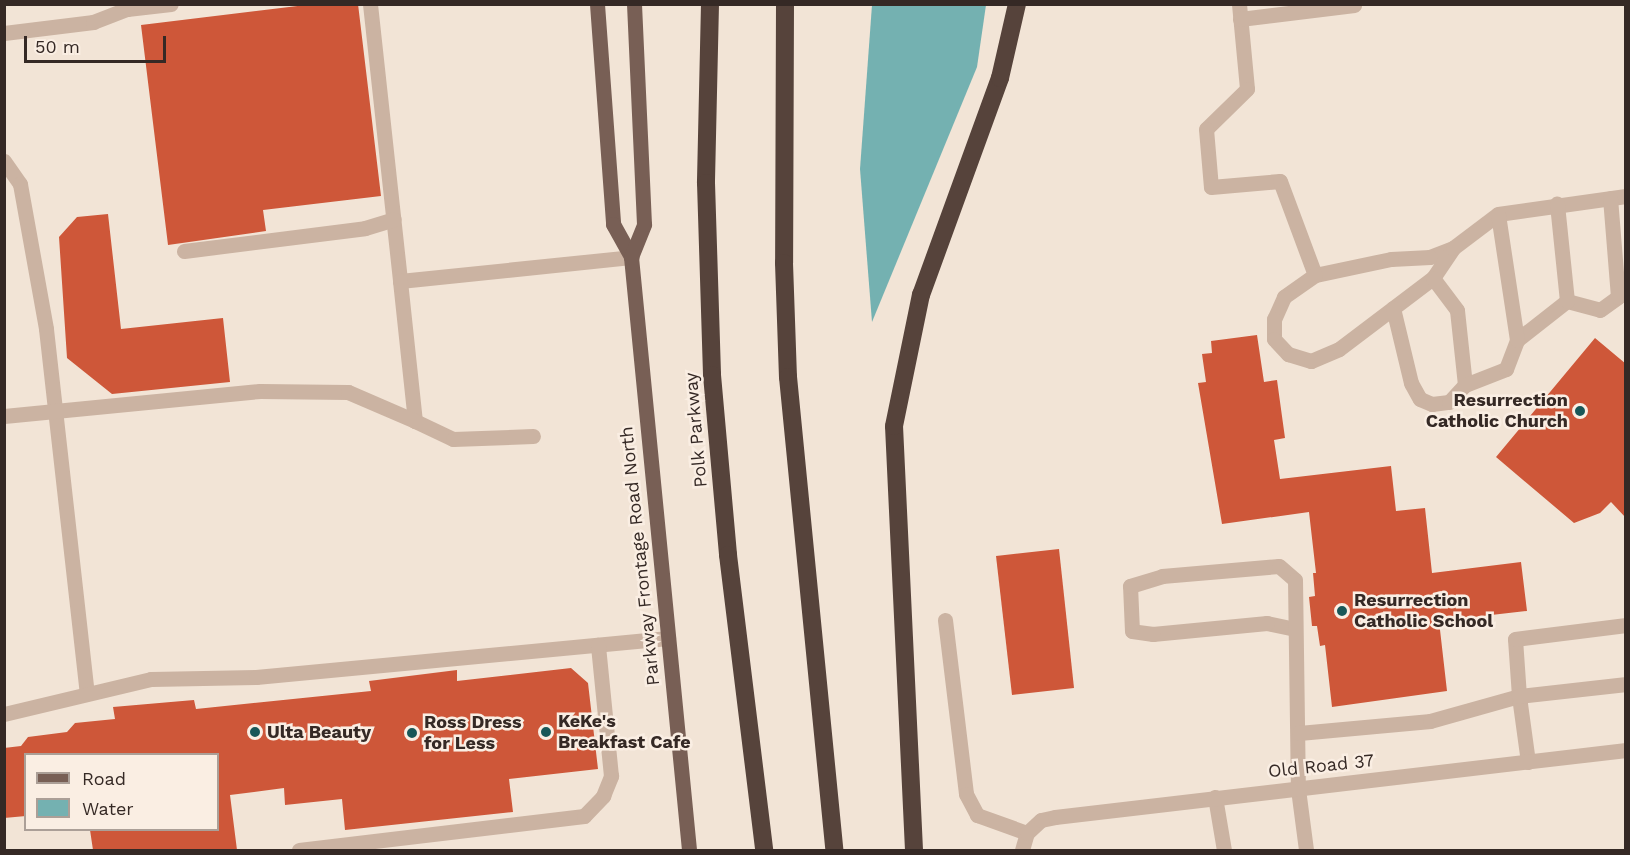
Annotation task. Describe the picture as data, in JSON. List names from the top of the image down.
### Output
{
  "streets": {
    "highway": ["Polk Parkway"],
    "main road": ["Parkway Frontage Road North"],
    "street": ["Old Road 37"]
  },
  "places": [
    "Resurrection Catholic Church",
    "Resurrection Catholic School",
    "Ulta Beauty",
    "KeKe's Breakfast Cafe",
    "Ross Dress for Less"
  ],
  "legend": ["Road", "Water"],
  "scale_bar": "50 m"
}
